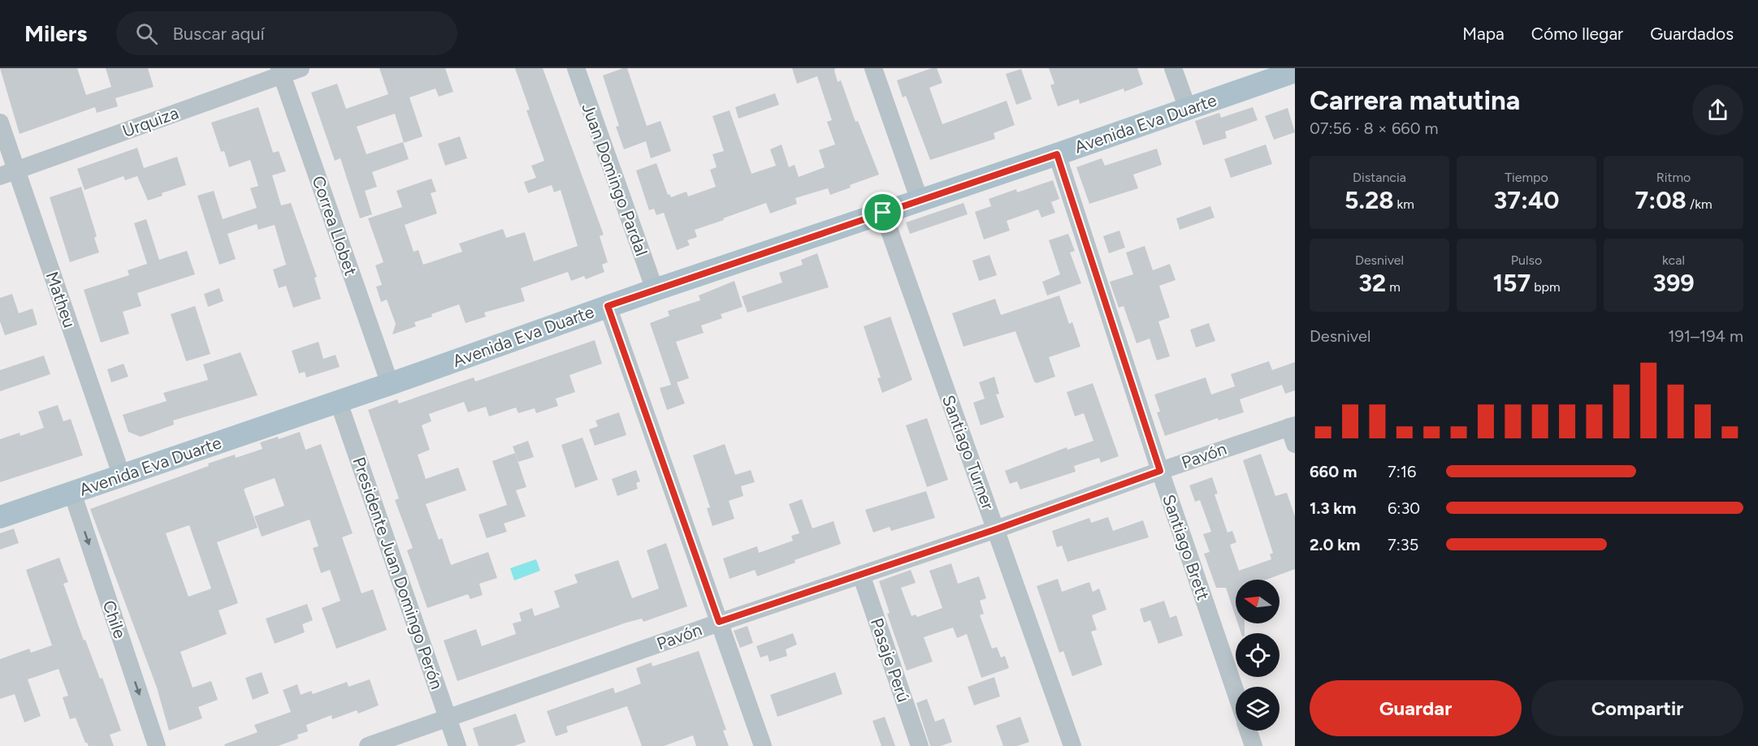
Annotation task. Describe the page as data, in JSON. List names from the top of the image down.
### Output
{
  "streets": {
    "main road": ["Avenida Eva Duarte"],
    "street": [
      "Urquiza",
      "Juan Domingo Pardal",
      "Correa Llobet",
      "Matheu",
      "Santiago Turner",
      "Pavón",
      "Santiago Brett",
      "Presidente Juan Domingo Perón",
      "Chile",
      "Pasaje Perú"
    ]
  },
  "crossings": [
    ["Urquiza", "Correa Llobet"],
    ["Urquiza", "Matheu"],
    ["Avenida Eva Duarte", "Juan Domingo Pardal"],
    ["Avenida Eva Duarte", "Correa Llobet"],
    ["Avenida Eva Duarte", "Matheu"],
    ["Avenida Eva Duarte", "Santiago Turner"],
    ["Avenida Eva Duarte", "Santiago Brett"],
    ["Avenida Eva Duarte", "Presidente Juan Domingo Perón"],
    ["Avenida Eva Duarte", "Chile"],
    ["Santiago Turner", "Pavón"],
    ["Pavón", "Santiago Brett"],
    ["Pavón", "Presidente Juan Domingo Perón"],
    ["Pavón", "Pasaje Perú"]
  ],
  "one_way": ["Chile"],
  "north": "left",
  "page": {
    "header": "Milers",
    "search": "Buscar aquí",
    "nav": ["Mapa", "Cómo llegar", "Guardados"],
    "heading": ["Carrera matutina", "07:56 · 8 × 660 m"],
    "stats": [
      ["Distancia", "5.28 km"],
      ["Tiempo", "37:40"],
      ["Ritmo", "7:08 /km"],
      ["Desnivel", "32 m"],
      ["Pulso", "157 bpm"],
      ["kcal", "399"]
    ],
    "chart": ["Desnivel", "191–194 m"],
    "list": [
      {
        "name": "660 m",
        "note": "7:16"
      },
      {
        "name": "1.3 km",
        "note": "6:30"
      },
      {
        "name": "2.0 km",
        "note": "7:35"
      }
    ],
    "buttons": ["Guardar", "Compartir"]
  }
}
